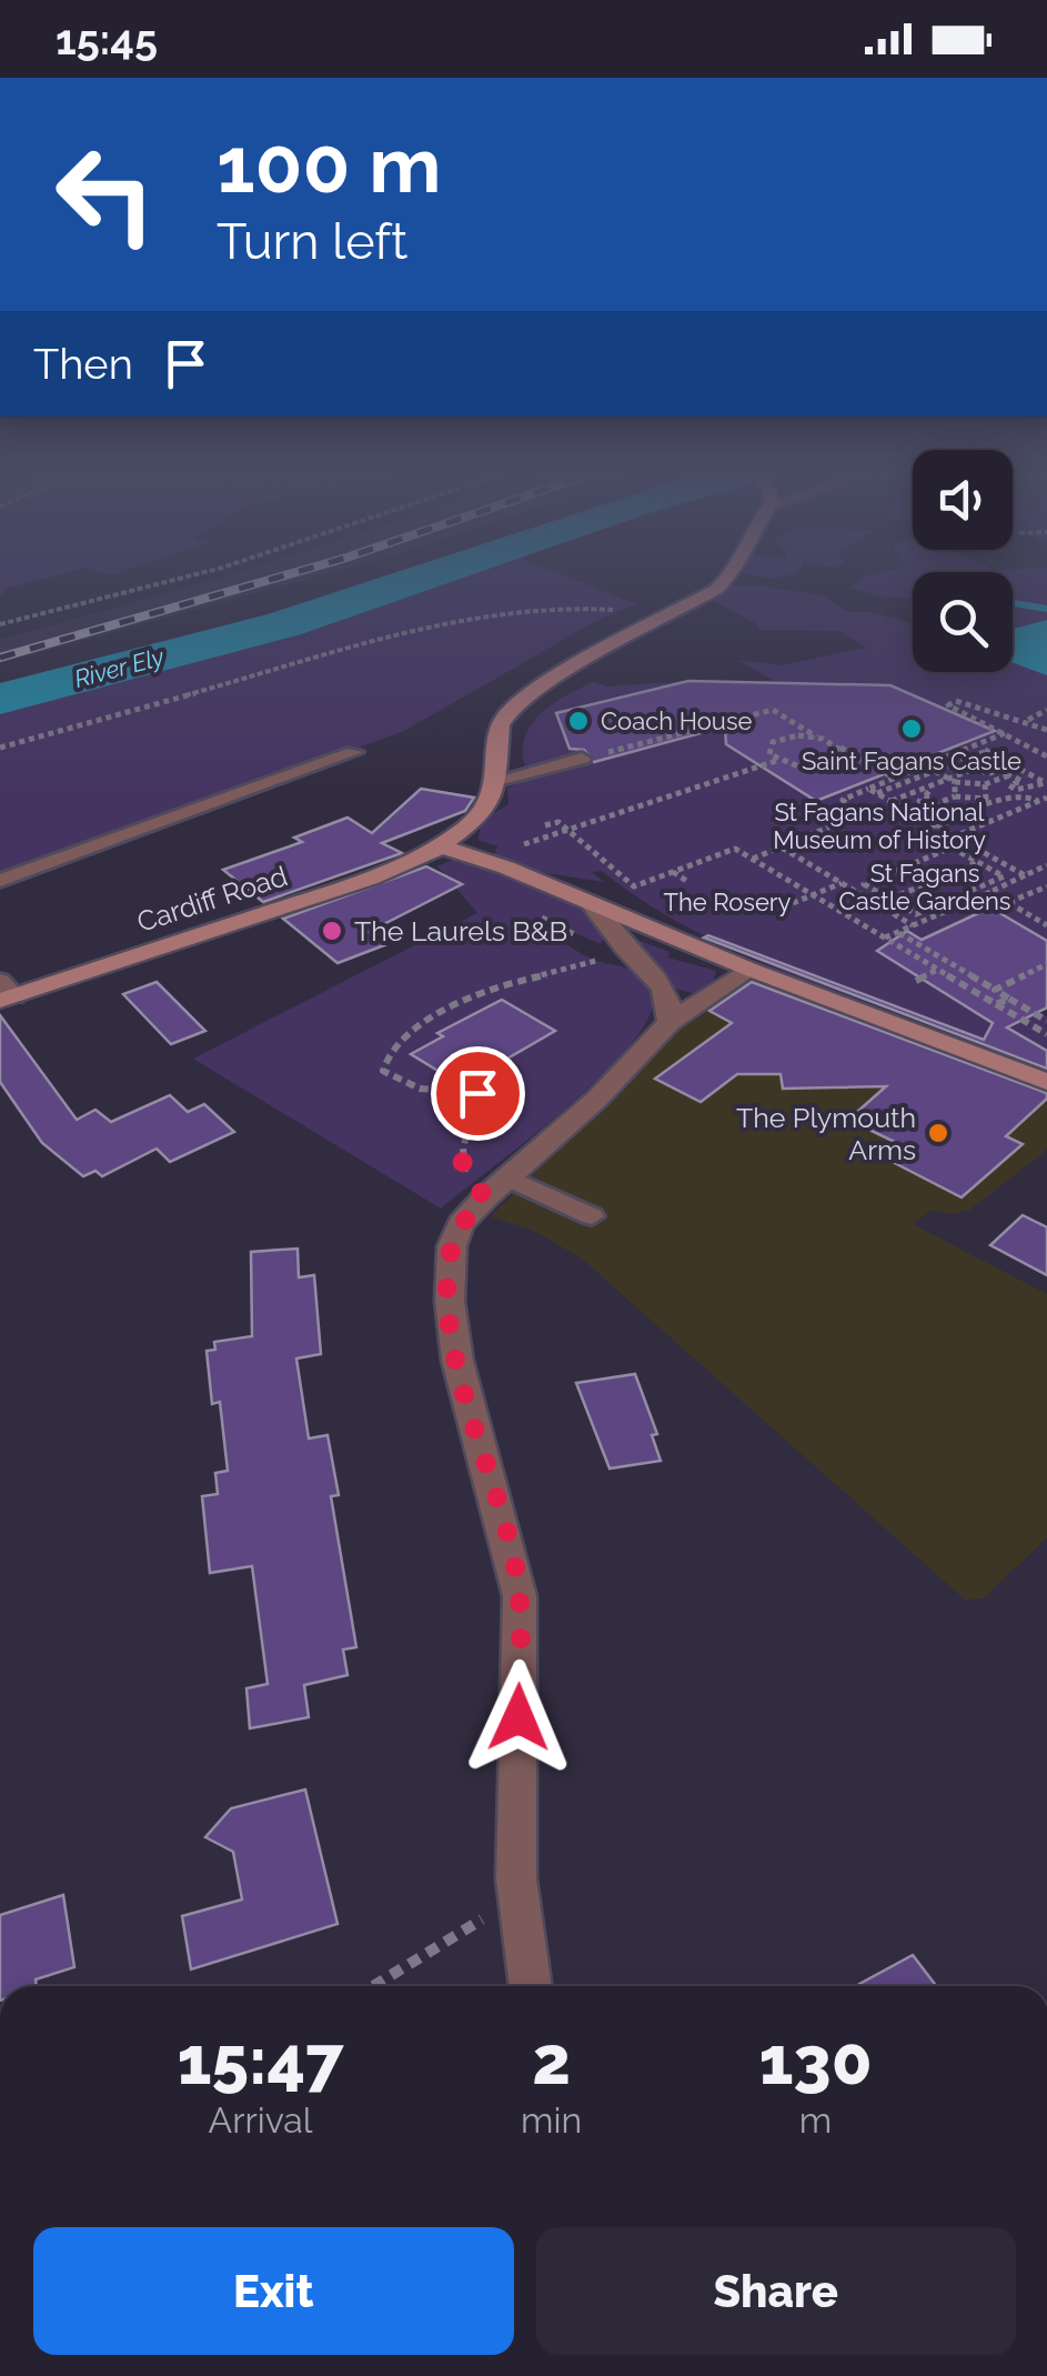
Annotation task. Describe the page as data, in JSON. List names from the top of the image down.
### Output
{
  "streets": {
    "street": ["Cardiff Road"]
  },
  "water": ["River Ely"],
  "parks": ["St Fagans National Museum of History", "St Fagans Castle Gardens", "The Rosery"],
  "places": [
    "Coach House",
    "Saint Fagans Castle",
    "The Laurels B&B",
    "The Plymouth Arms"
  ],
  "page": {
    "status": "15:45",
    "turn": ["100 m", "Turn left"],
    "then": "Then",
    "eta": [
      "15:47",
      "Arrival",
      "2",
      "min",
      "130",
      "m"
    ],
    "buttons": ["Exit", "Share"]
  }
}
